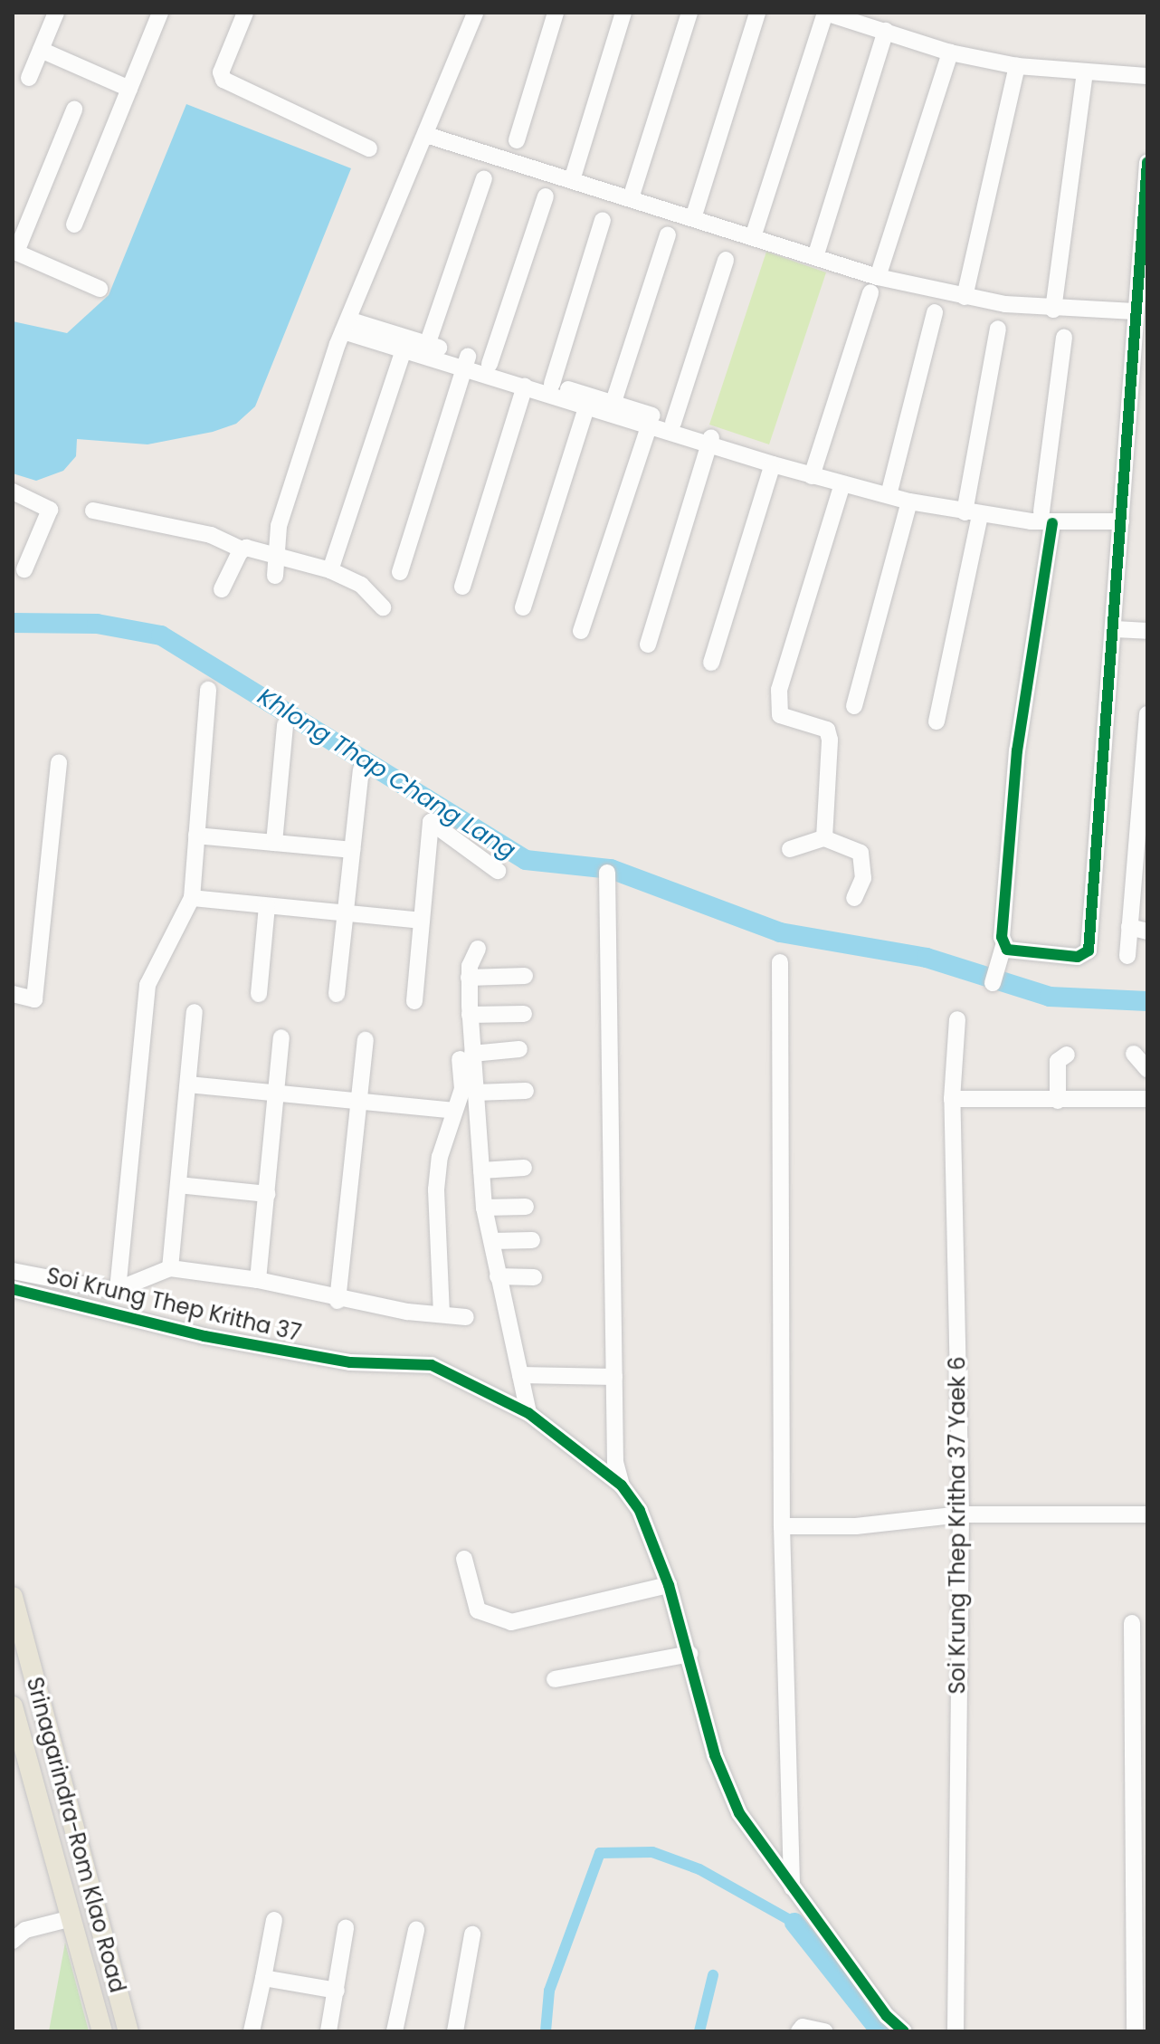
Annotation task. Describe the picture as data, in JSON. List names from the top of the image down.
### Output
{
  "streets": {
    "main road": ["Srinagarindra-Rom Klao Road"],
    "street": ["Soi Krung Thep Kritha 37", "Soi Krung Thep Kritha 37 Yaek 6"]
  },
  "water": ["Khlong Thap Chang Lang"]
}
